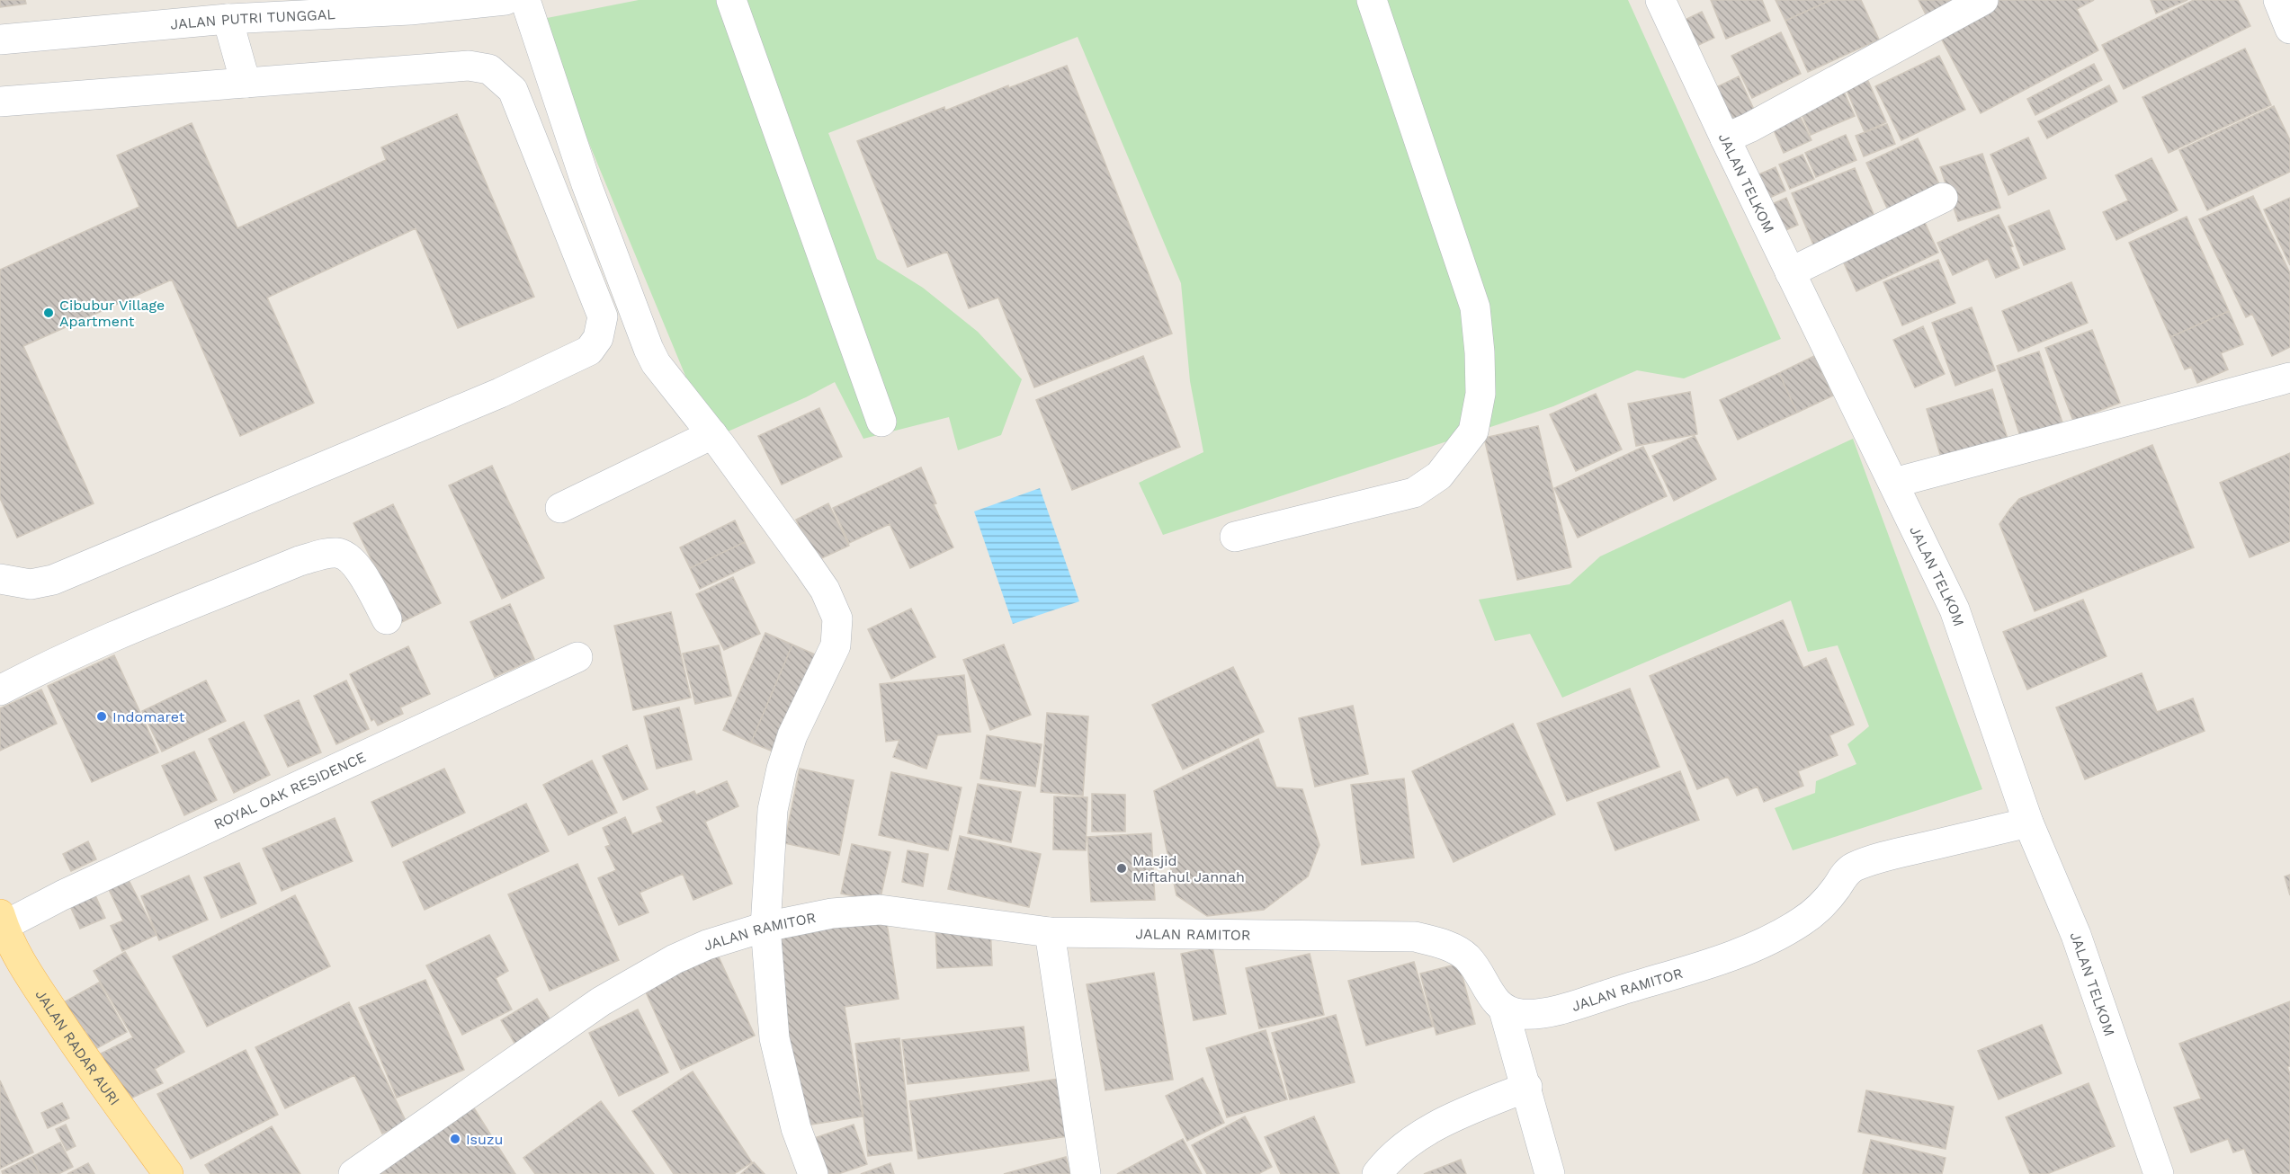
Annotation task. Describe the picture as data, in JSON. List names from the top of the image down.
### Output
{
  "streets": {
    "main road": ["JALAN RADAR AURI"],
    "street": [
      "JALAN PUTRI TUNGGAL",
      "JALAN TELKOM",
      "ROYAL OAK RESIDENCE",
      "JALAN RAMITOR"
    ]
  },
  "crossings": [
    ["JALAN TELKOM", "JALAN RAMITOR"],
    ["ROYAL OAK RESIDENCE", "JALAN RADAR AURI"]
  ],
  "places": [
    "Cibubur Village Apartment",
    "Indomaret",
    "Masjid Miftahul Jannah",
    "Isuzu"
  ]
}
